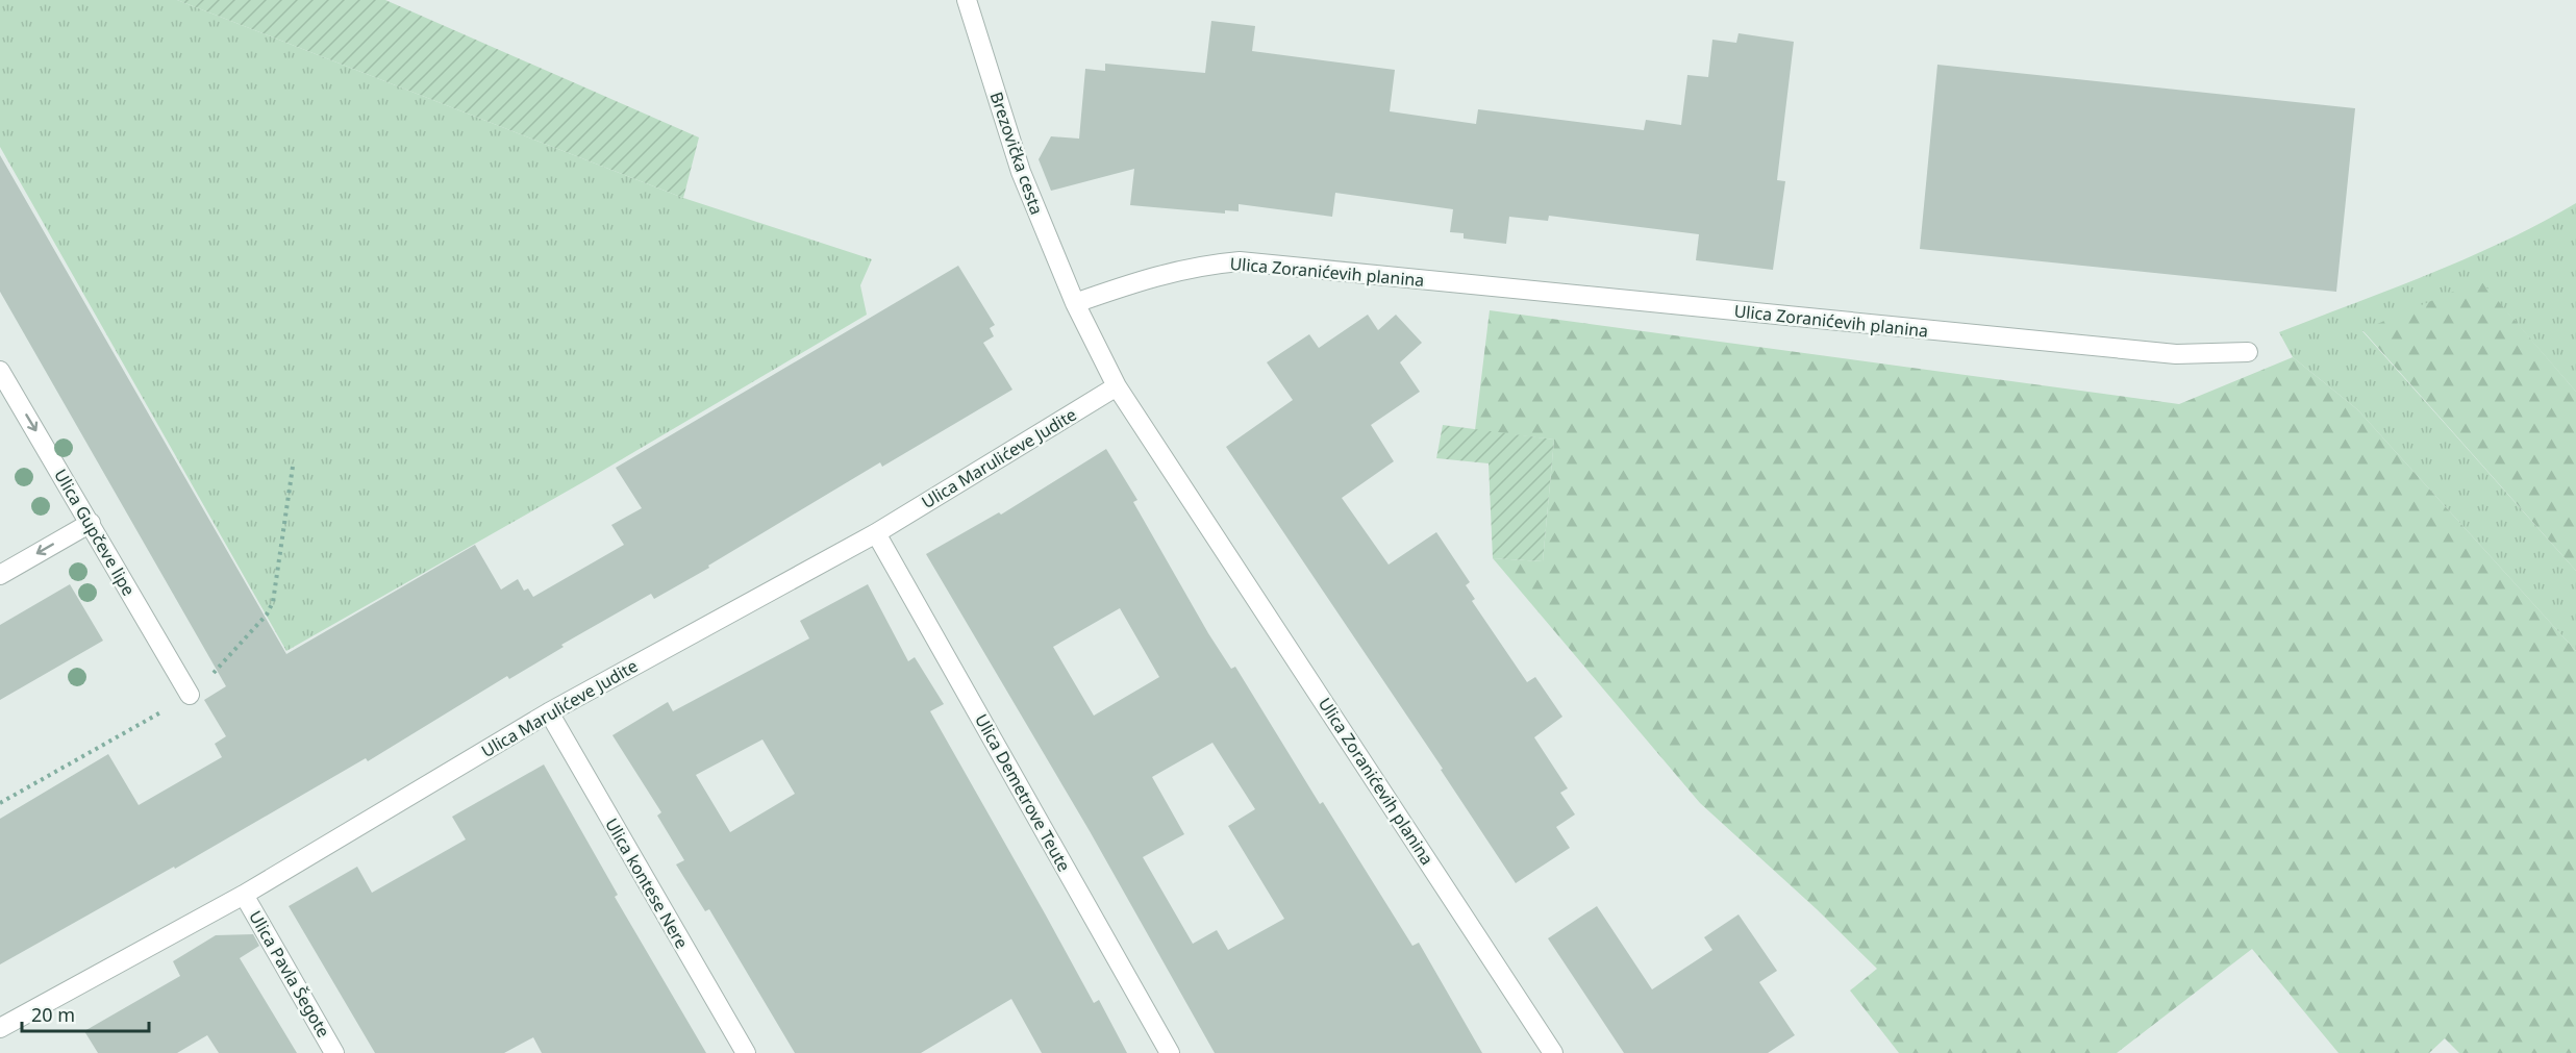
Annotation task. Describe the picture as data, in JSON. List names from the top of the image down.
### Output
{
  "streets": {
    "street": [
      "Brezovička cesta",
      "Ulica Zoranićevih planina",
      "Ulica Marulićeve Judite",
      "Ulica Gupčeve lipe",
      "Ulica Demetrove Teute",
      "Ulica kontese Nere",
      "Ulica Pavla Šegote"
    ]
  },
  "crossings": [
    ["Brezovička cesta", "Ulica Zoranićevih planina"],
    ["Ulica Zoranićevih planina", "Ulica Marulićeve Judite"],
    ["Ulica Marulićeve Judite", "Ulica Demetrove Teute"],
    ["Ulica Marulićeve Judite", "Ulica kontese Nere"],
    ["Ulica Marulićeve Judite", "Ulica Pavla Šegote"]
  ],
  "one_way": ["Ulica Gupčeve lipe"],
  "scale_bar": "20 m"
}
